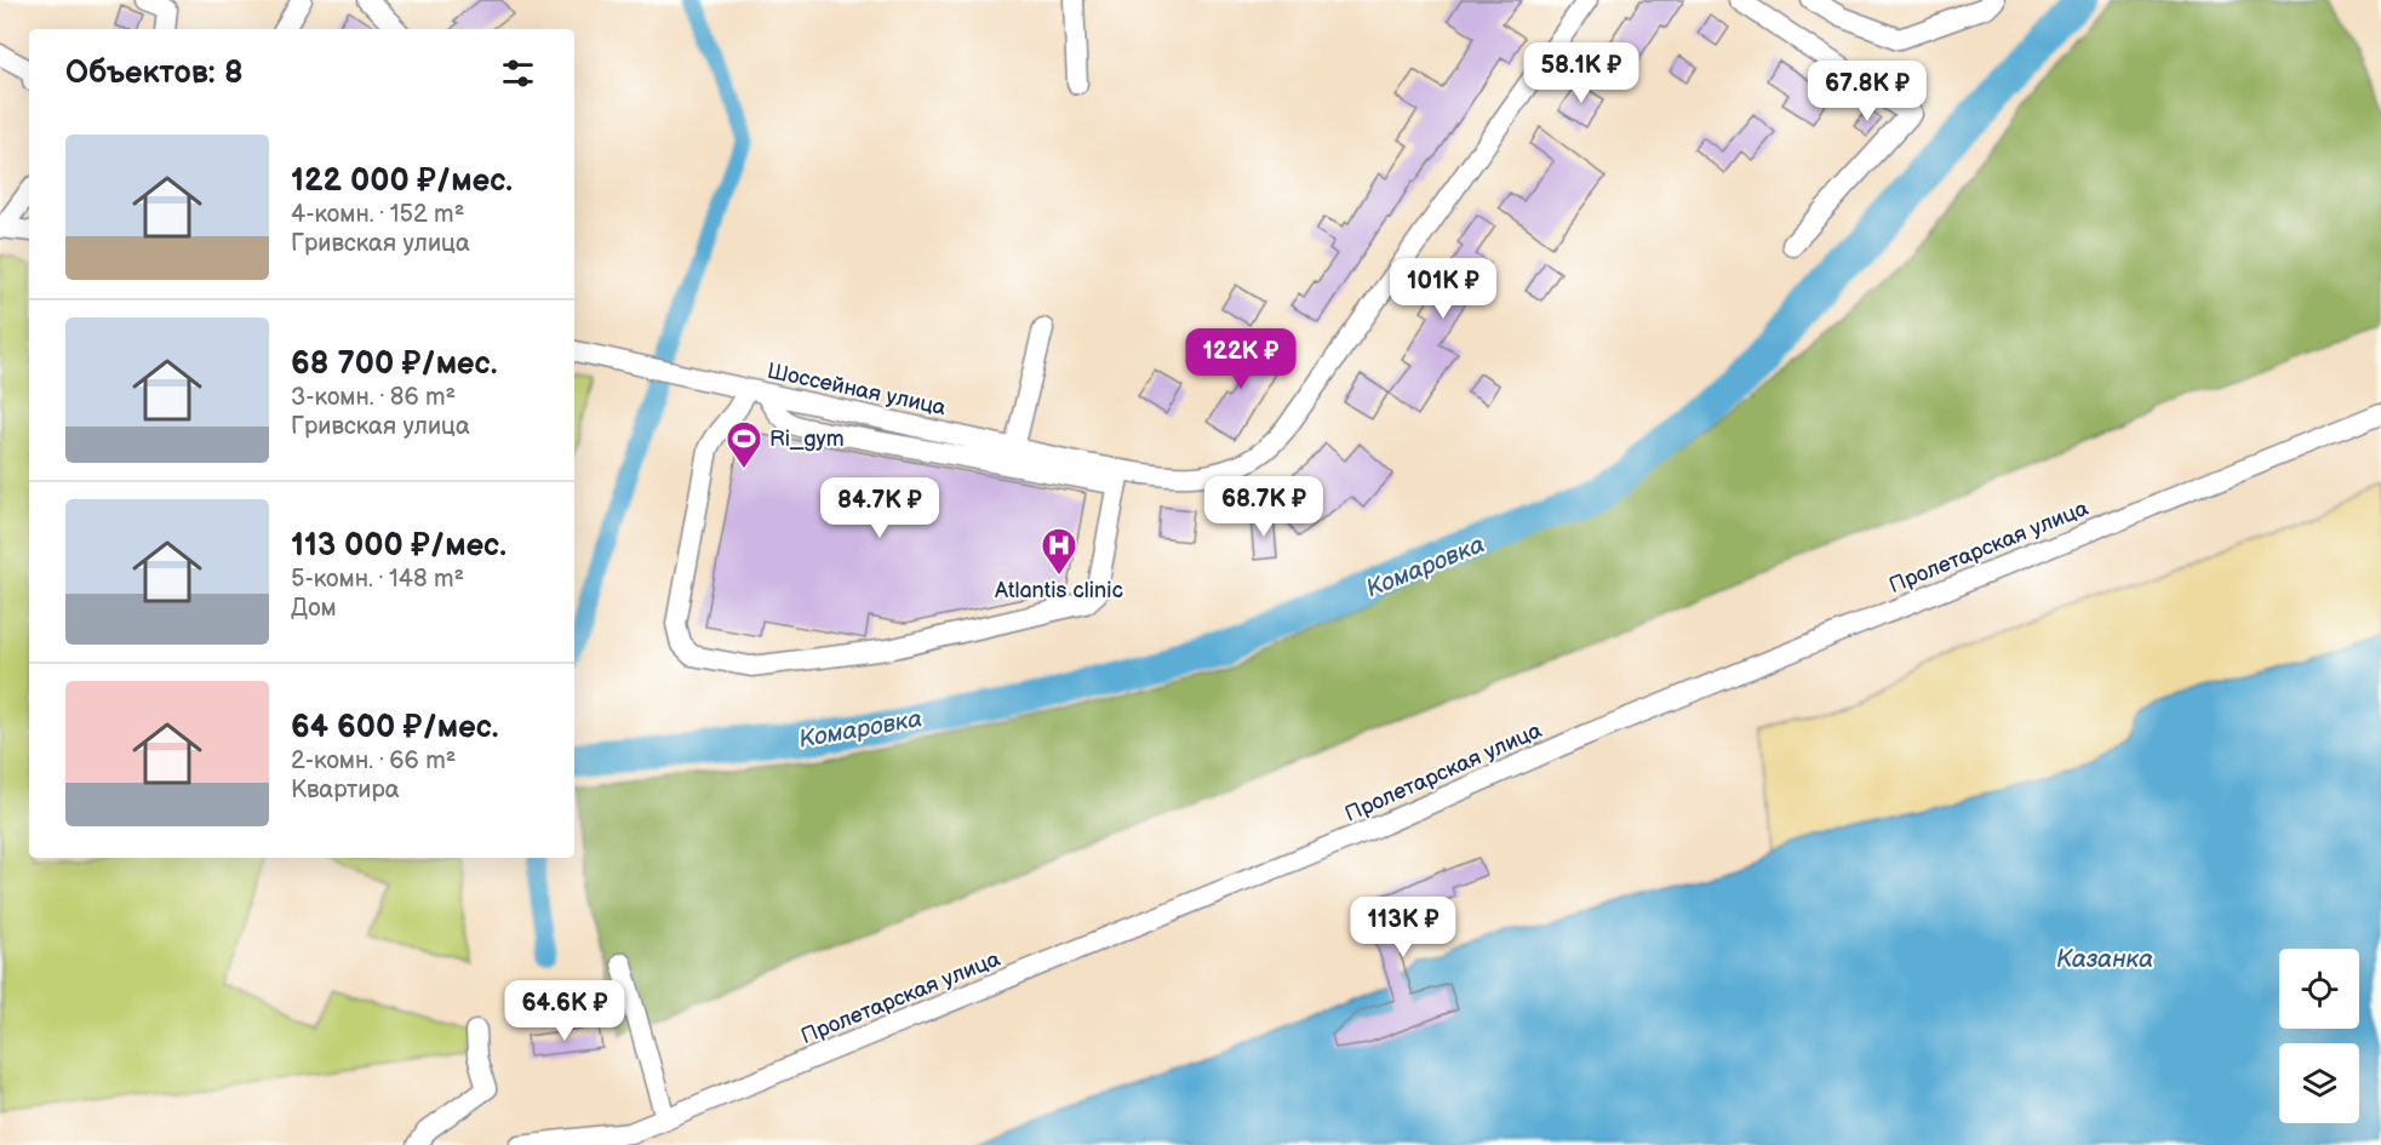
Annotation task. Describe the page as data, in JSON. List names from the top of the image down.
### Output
{
  "streets": {
    "street": ["Шоссейная улица", "Пролетарская улица"]
  },
  "water": ["Комаровка", "Казанка"],
  "places": {
    "sports": ["Ri_gym"],
    "hospital": ["Atlantis clinic"]
  },
  "page": {
    "heading": "Объектов: 8",
    "price": [
      "58.1K ₽",
      "67.8K ₽",
      "101K ₽",
      "122K ₽",
      "68.7K ₽",
      "84.7K ₽",
      "113K ₽",
      "64.6K ₽"
    ],
    "list": [
      {
        "name": "122 000 ₽/мес.",
        "note": "4-комн. · 152 m² · Гривская улица"
      },
      {
        "name": "68 700 ₽/мес.",
        "note": "3-комн. · 86 m² · Гривская улица"
      },
      {
        "name": "113 000 ₽/мес.",
        "note": "5-комн. · 148 m² · Дом"
      },
      {
        "name": "64 600 ₽/мес.",
        "note": "2-комн. · 66 m² · Квартира"
      }
    ]
  }
}
